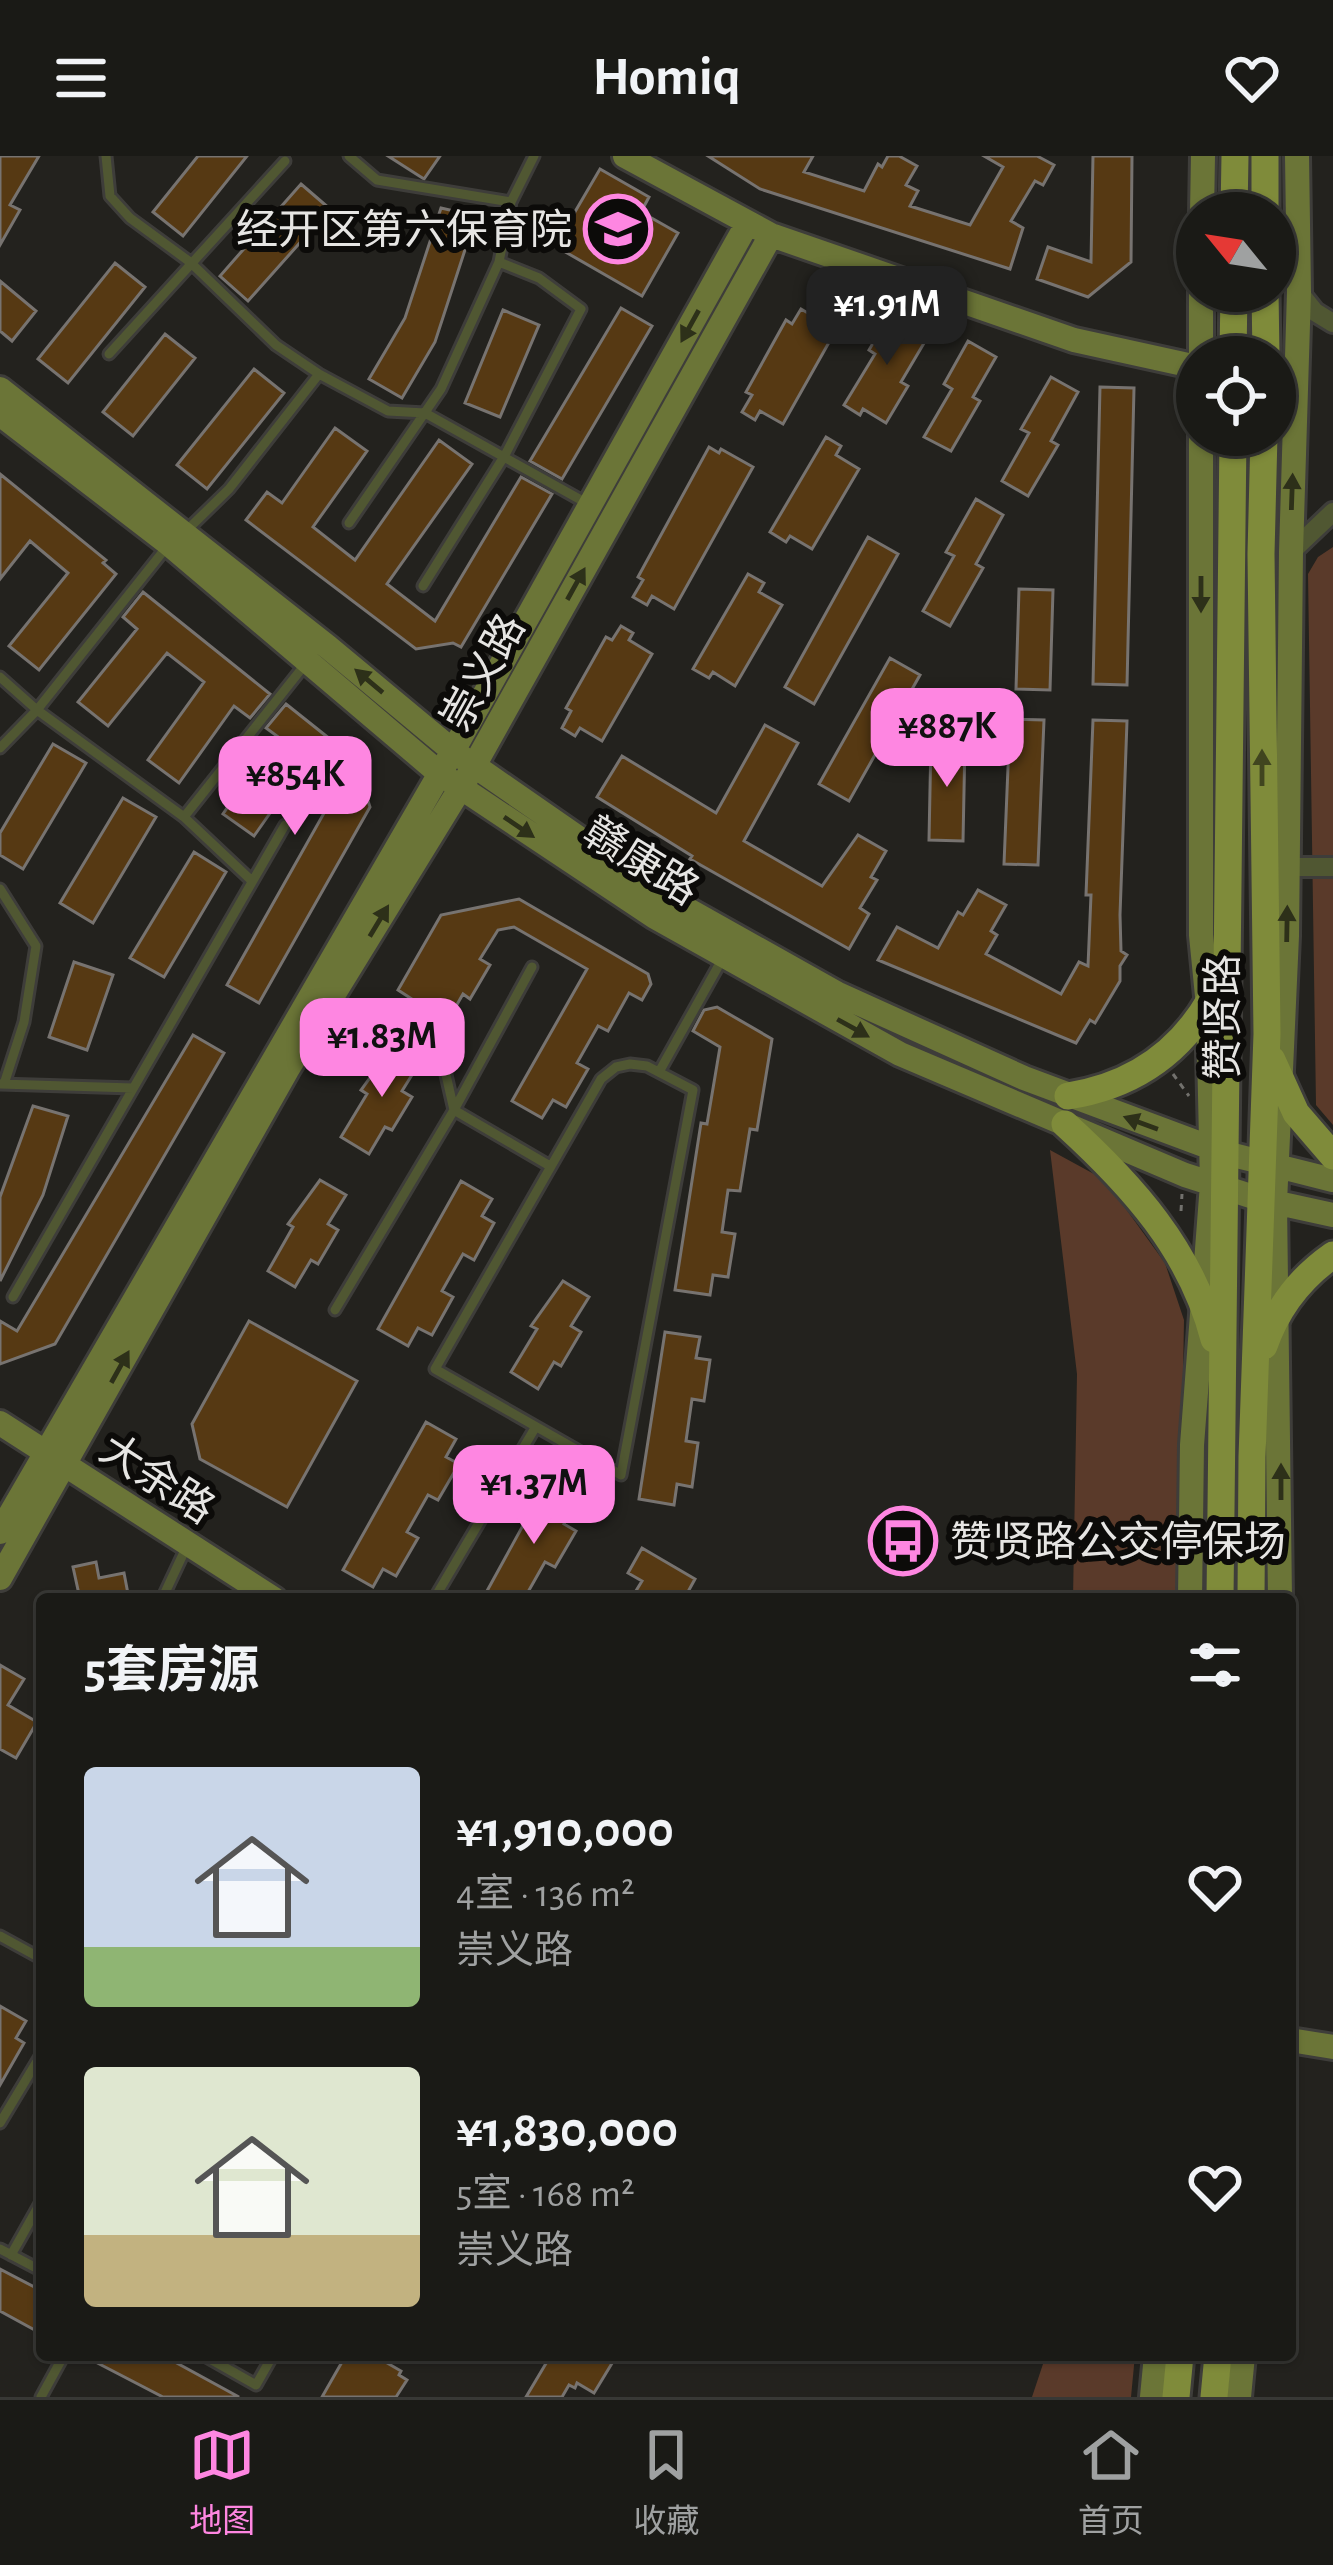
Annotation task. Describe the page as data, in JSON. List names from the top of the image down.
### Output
{
  "streets": {
    "main road": [
      "崇义路",
      "赣康路",
      "赞贤路",
      "大余路"
    ]
  },
  "crossings": [
    ["崇义路", "赣康路"],
    ["崇义路", "大余路"],
    ["赣康路", "赞贤路"]
  ],
  "places": {
    "school or university": ["经开区第六保育院"],
    "bus stop": ["赞贤路公交停保场"]
  },
  "north": "top left",
  "page": {
    "header": "Homiq",
    "price": [
      "¥1.91M",
      "¥887K",
      "¥854K",
      "¥1.83M",
      "¥1.37M"
    ],
    "heading": "5套房源",
    "list": [
      {
        "name": "¥1,910,000",
        "note": "4室 · 136 m² · 崇义路"
      },
      {
        "name": "¥1,830,000",
        "note": "5室 · 168 m² · 崇义路"
      }
    ],
    "tabs": ["地图", "收藏", "首页"]
  }
}
